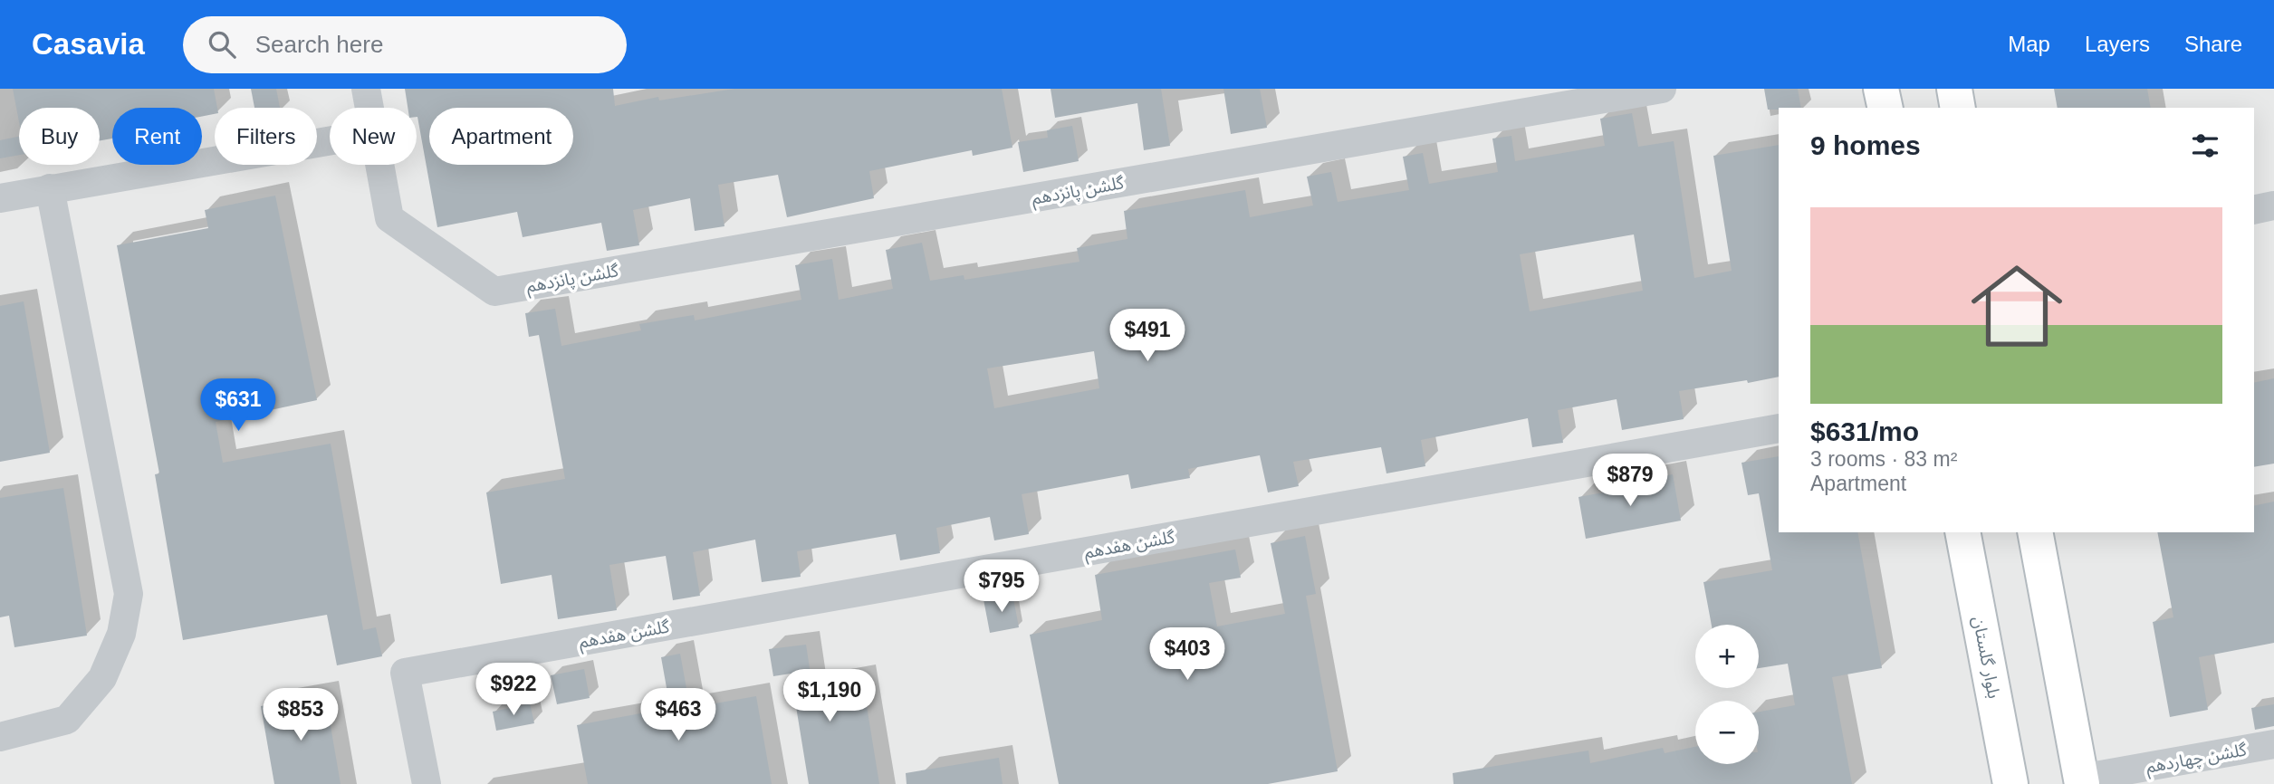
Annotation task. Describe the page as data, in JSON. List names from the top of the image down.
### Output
{
  "streets": {
    "street": [
      "گلشن پانزدهم",
      "گلشن هفدهم",
      "بلوار گلستان",
      "گلشن چهاردهم"
    ]
  },
  "page": {
    "header": "Casavia",
    "search": "Search here",
    "nav": ["Map", "Layers", "Share"],
    "chip": [
      "Buy",
      "Rent",
      "Filters",
      "New",
      "Apartment"
    ],
    "heading": "9 homes",
    "list": [
      {
        "name": "$631/mo",
        "note": "3 rooms · 83 m² · Apartment"
      }
    ],
    "price": [
      "$491",
      "$631",
      "$879",
      "$795",
      "$403",
      "$922",
      "$1,190",
      "$853",
      "$463"
    ],
    "map_buttons": ["+", "−"]
  }
}
